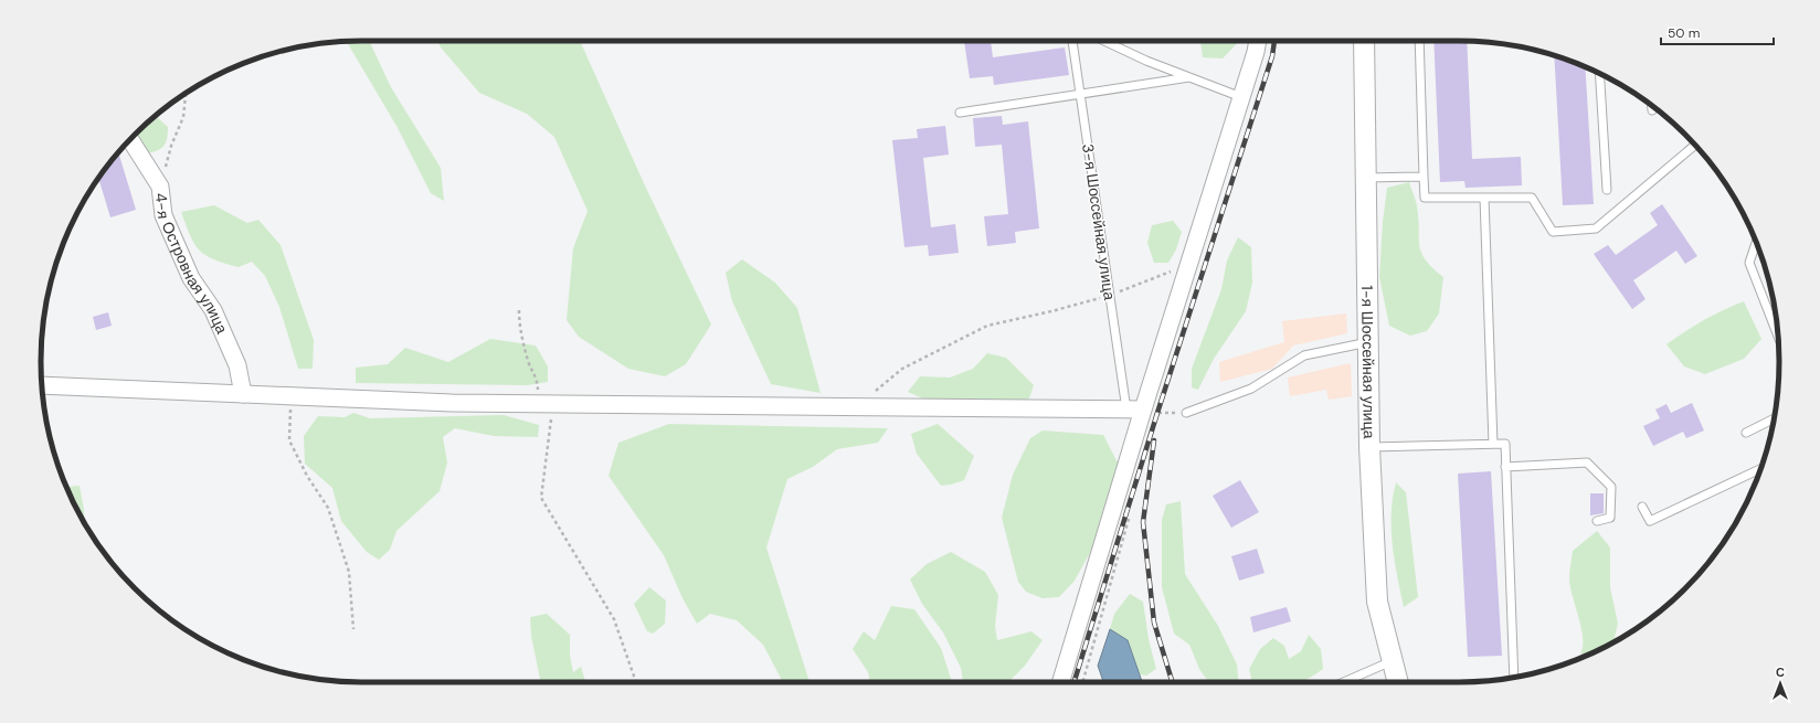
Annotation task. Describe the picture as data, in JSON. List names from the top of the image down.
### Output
{
  "streets": {
    "street": ["4-я Островная улица", "1-я Шоссейная улица"],
    "lane": ["3-я Шоссейная улица"]
  },
  "scale_bar": "50 m",
  "north": "top"
}
